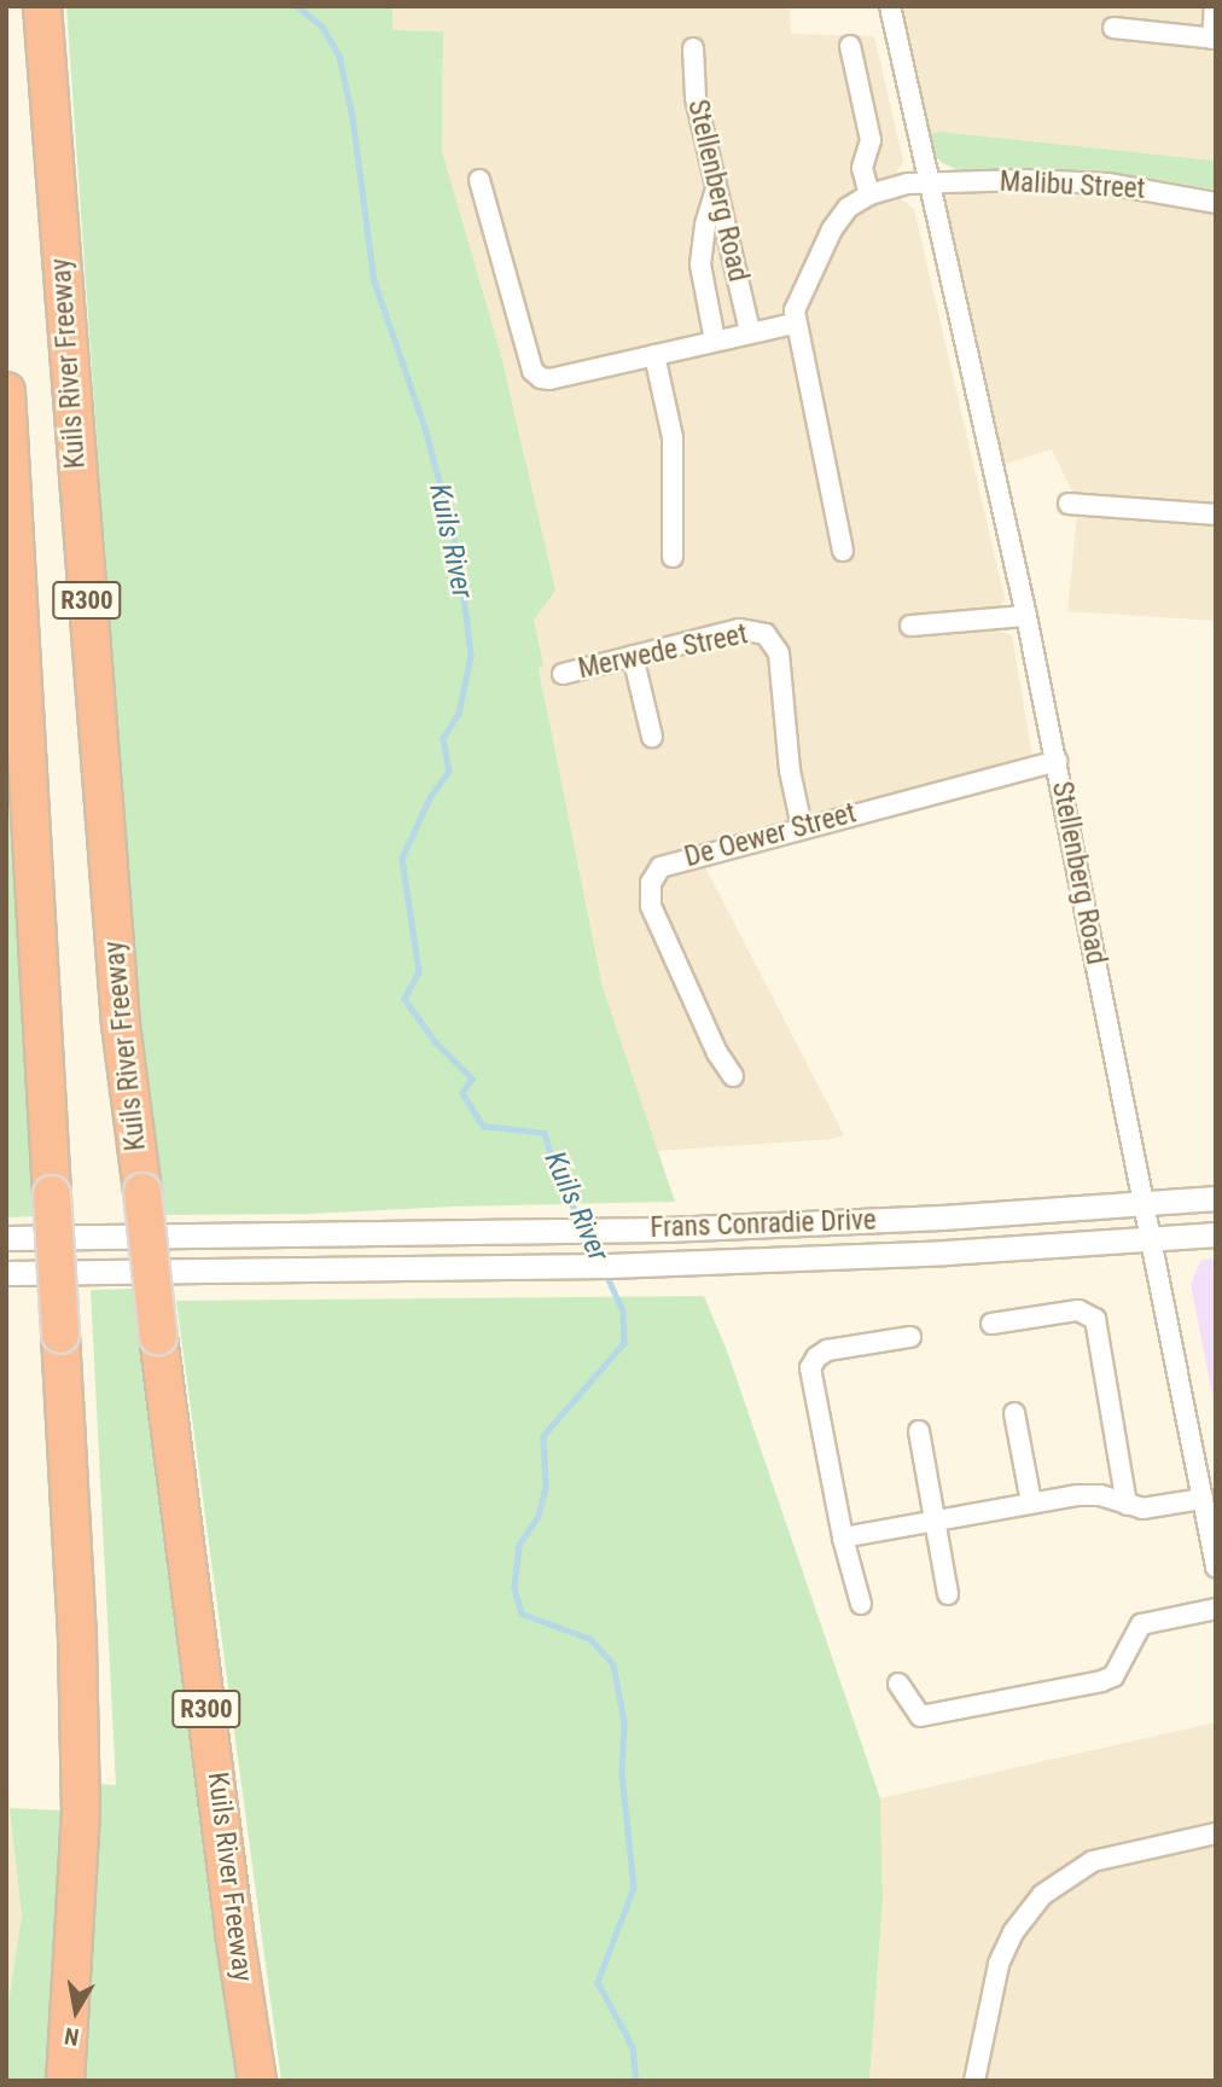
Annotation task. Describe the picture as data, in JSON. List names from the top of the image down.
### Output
{
  "streets": {
    "highway": ["Kuils River Freeway", "R300"],
    "street": [
      "Malibu Street",
      "Stellenberg Road",
      "Merwede Street",
      "De Oewer Street",
      "Frans Conradie Drive"
    ]
  },
  "crossings": [
    ["Malibu Street", "Stellenberg Road"],
    ["Stellenberg Road", "De Oewer Street"],
    ["Stellenberg Road", "Frans Conradie Drive"],
    ["Merwede Street", "De Oewer Street"]
  ],
  "water": ["Kuils River"],
  "north": "bottom"
}
